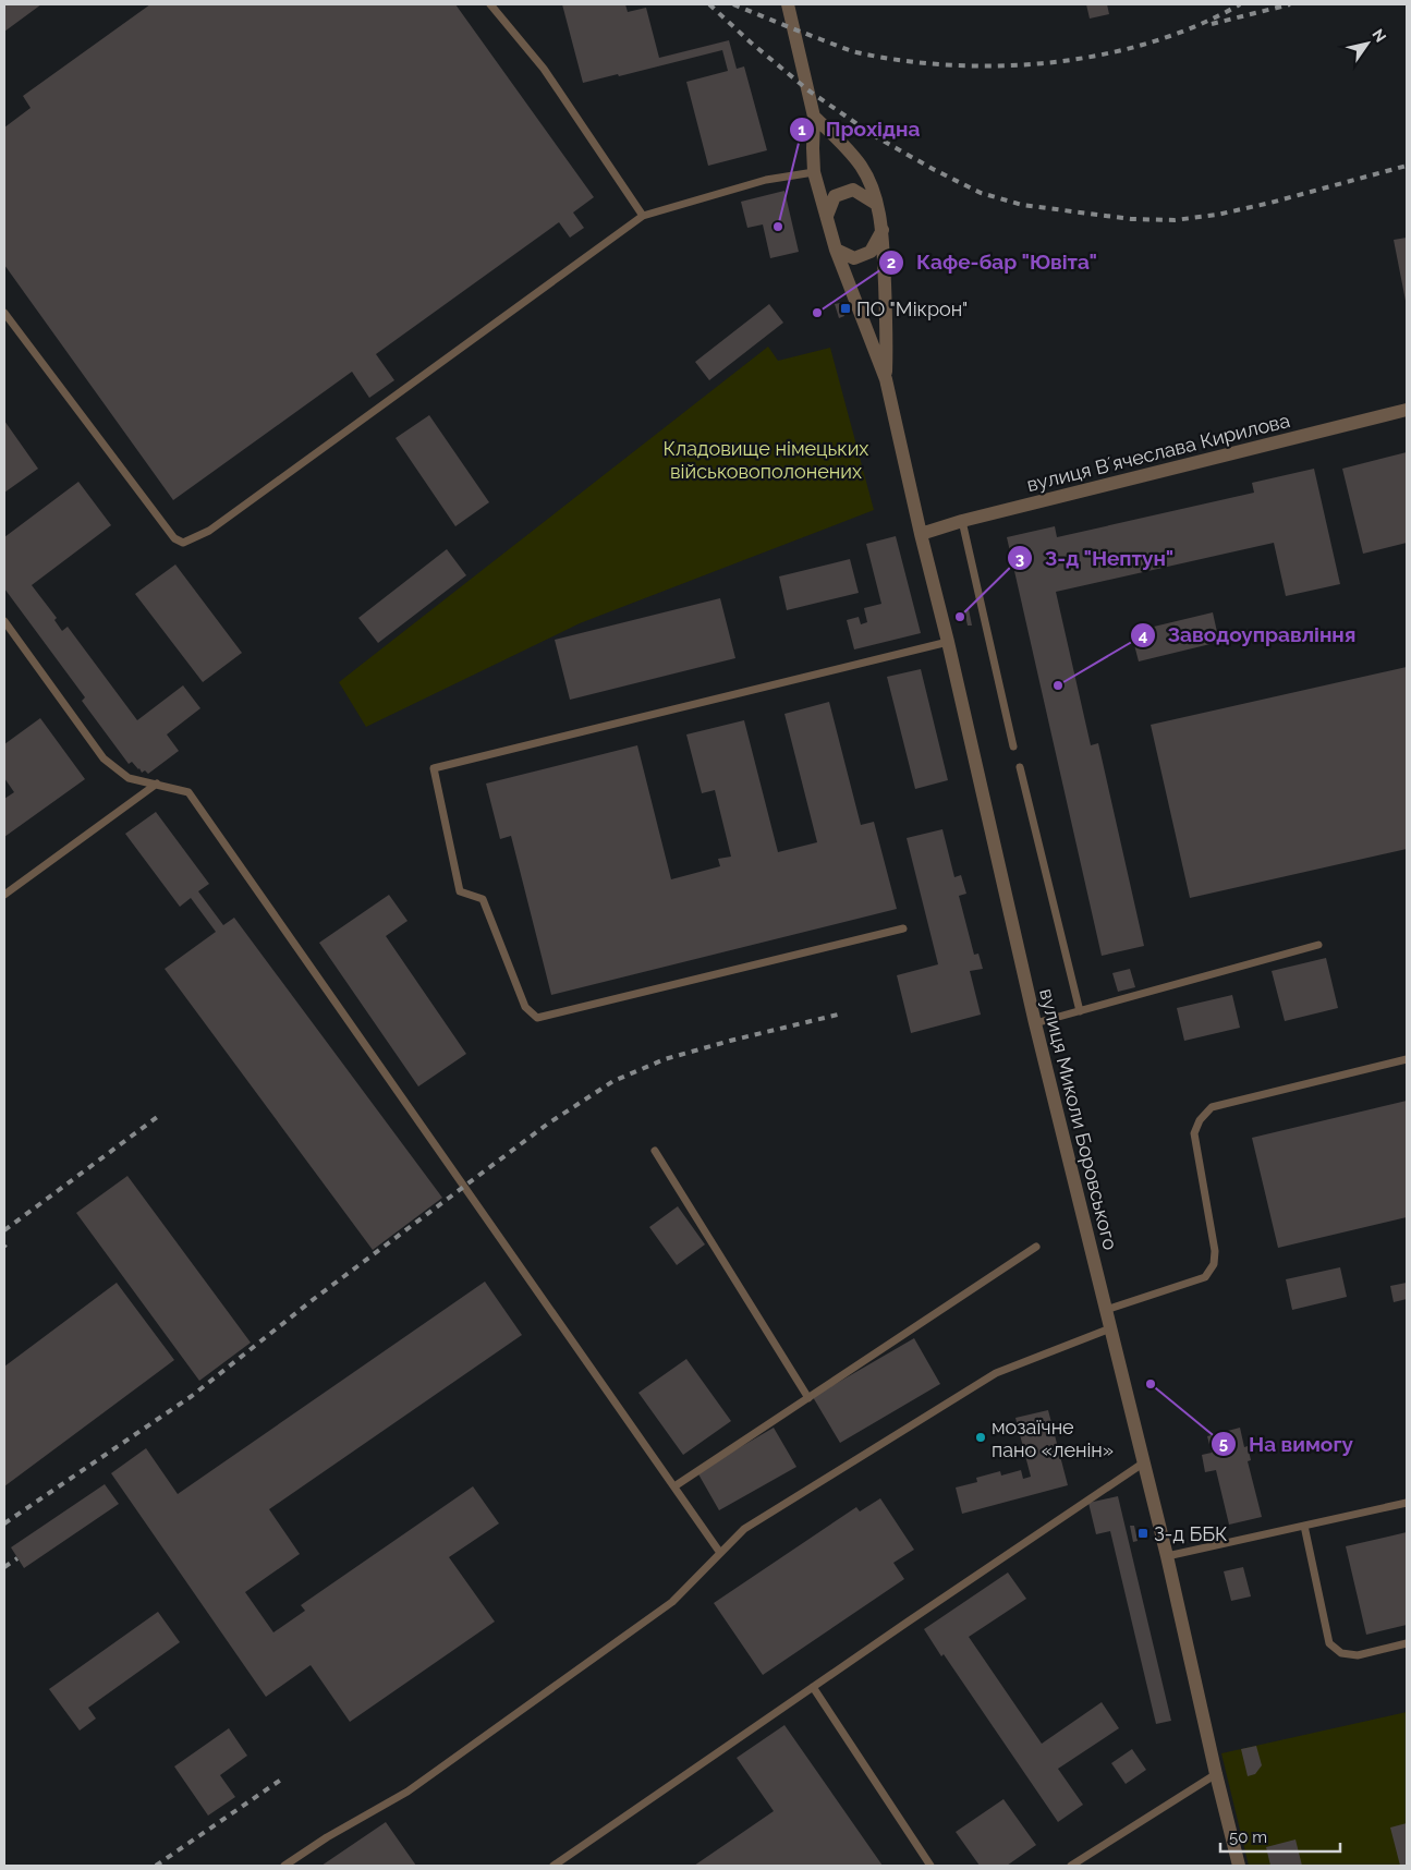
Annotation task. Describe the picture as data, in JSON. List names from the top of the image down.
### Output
{
  "streets": {
    "street": ["вулиця Вʼячеслава Кирилова", "вулиця Миколи Боровського"]
  },
  "crossings": [
    ["вулиця Вʼячеслава Кирилова", "вулиця Миколи Боровського"]
  ],
  "parks": ["Кладовище німецьких військовополонених"],
  "places": {
    "other": [
      "Прохідна",
      "Кафе-бар \"Ювіта\"",
      "З-д \"Нептун\"",
      "Заводоуправління",
      "На вимогу",
      "мозаїчне пано «ленін»"
    ],
    "transit": ["ПО \"Мікрон\"", "З-д ББК"]
  },
  "scale_bar": "50 m",
  "north": "top right"
}
